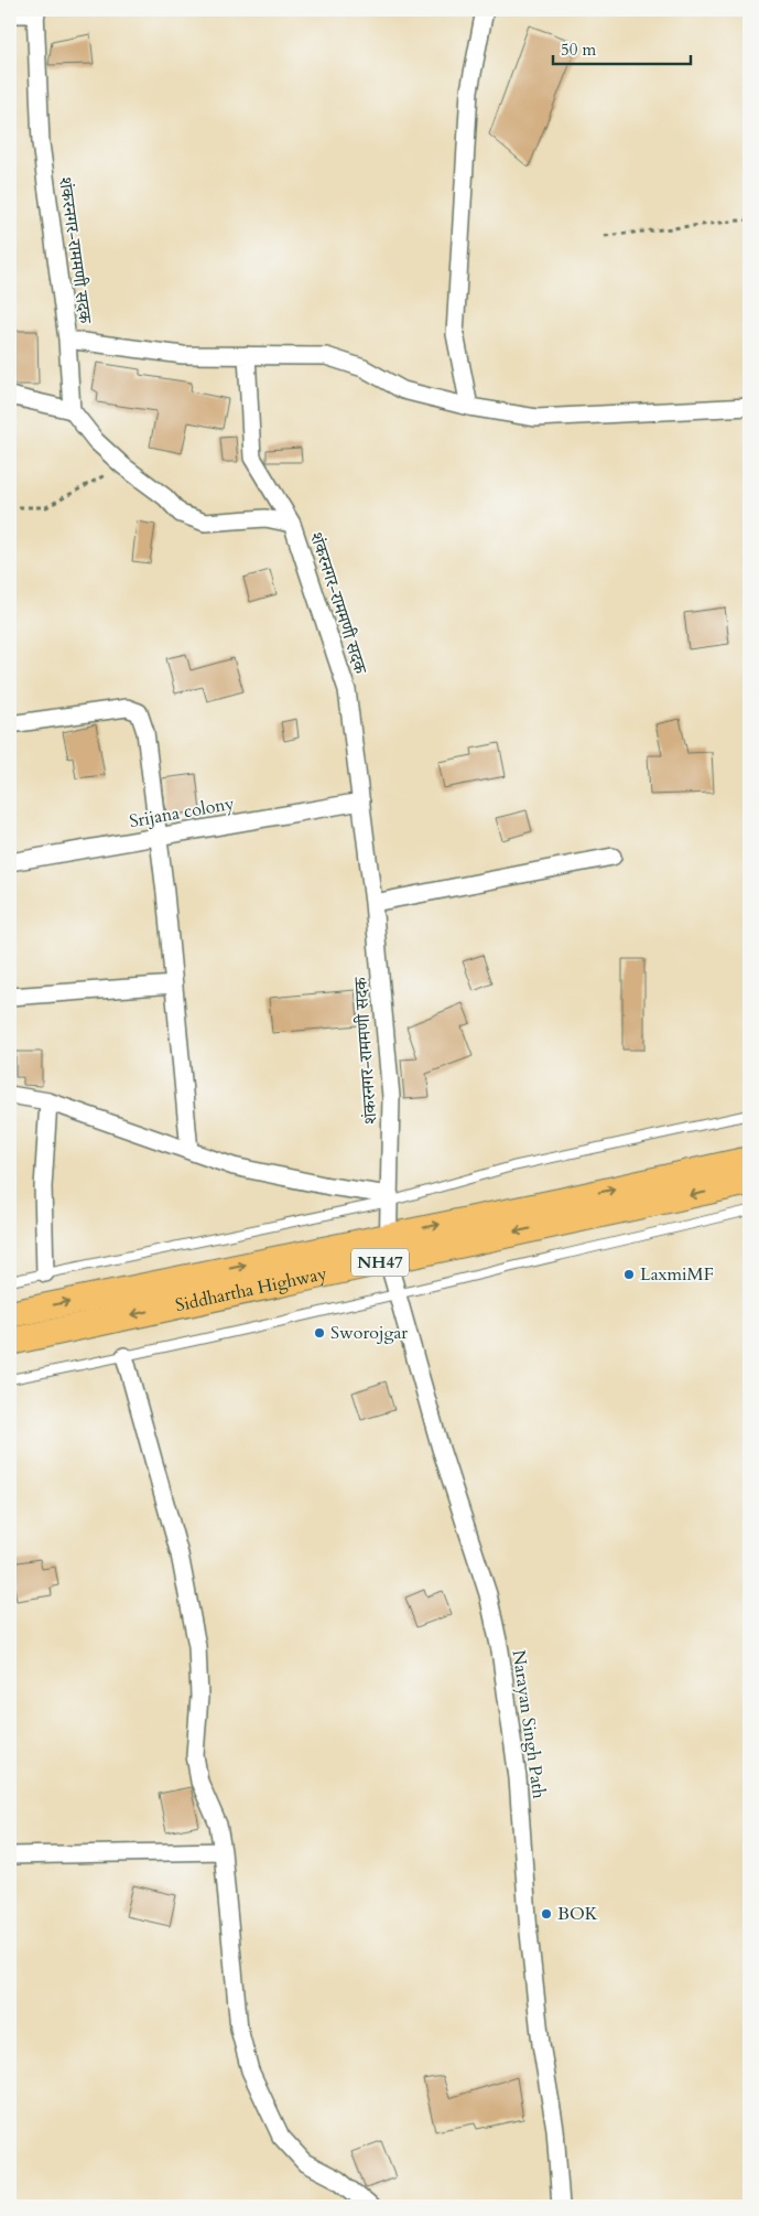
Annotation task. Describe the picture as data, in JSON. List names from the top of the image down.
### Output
{
  "streets": {
    "highway": ["NH47", "Siddhartha Highway"],
    "street": ["शंकरनगर-राममणी सदक", "Srijana colony", "Narayan Singh Path"]
  },
  "crossings": [
    ["शंकरनगर-राममणी सदक", "Srijana colony"],
    ["शंकरनगर-राममणी सदक", "Siddhartha Highway"],
    ["शंकरनगर-राममणी सदक", "Narayan Singh Path"],
    ["Siddhartha Highway", "Narayan Singh Path"]
  ],
  "places": ["LaxmiMF", "Sworojgar", "BOK"],
  "scale_bar": "50 m"
}
